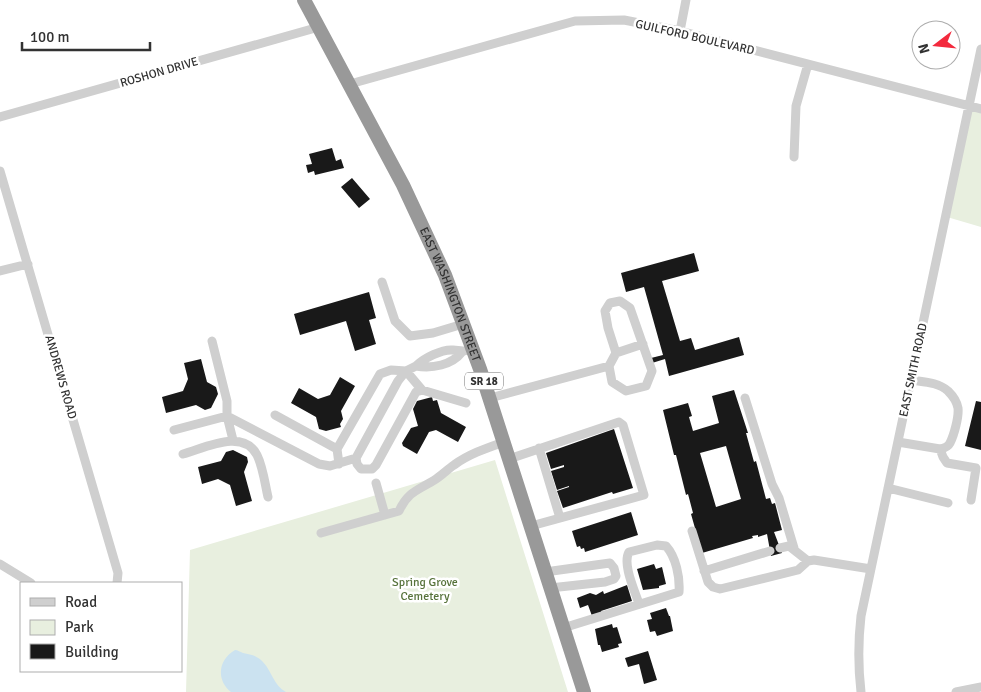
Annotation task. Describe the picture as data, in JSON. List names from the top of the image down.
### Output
{
  "streets": {
    "highway": ["EAST WASHINGTON STREET", "SR 18"],
    "street": [
      "GUILFORD BOULEVARD",
      "ROSHON DRIVE",
      "EAST SMITH ROAD",
      "ANDREWS ROAD"
    ]
  },
  "crossings": [
    ["GUILFORD BOULEVARD", "EAST WASHINGTON STREET"],
    ["GUILFORD BOULEVARD", "EAST SMITH ROAD"],
    ["ROSHON DRIVE", "EAST WASHINGTON STREET"]
  ],
  "parks": ["Spring Grove Cemetery"],
  "legend": ["Road", "Park", "Building"],
  "scale_bar": "100 m",
  "north": "left"
}
